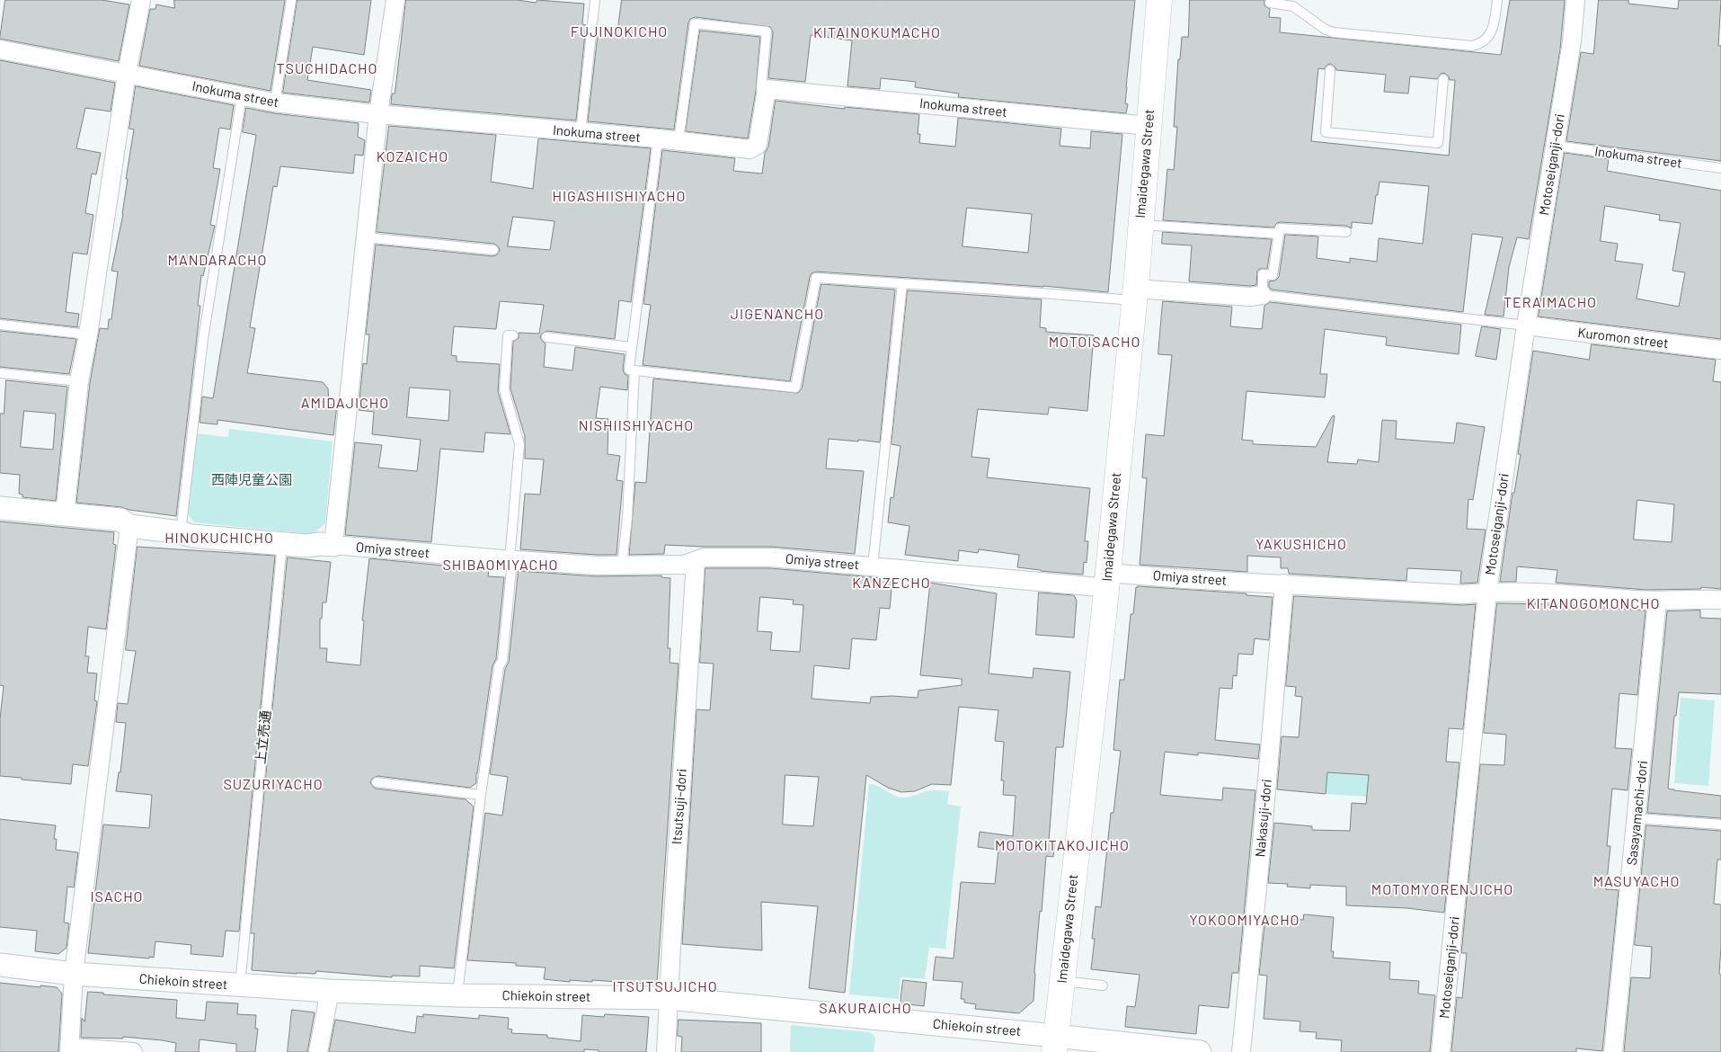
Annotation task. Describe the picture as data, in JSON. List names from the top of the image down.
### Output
{
  "streets": {
    "main road": ["Imaidegawa Street"],
    "street": [
      "Inokuma street",
      "Motoseiganji-dori",
      "Kuromon street",
      "Omiya street",
      "Itsutsuji-dori",
      "Sasayamachi-dori",
      "Nakasuji-dori",
      "Chiekoin street"
    ],
    "lane": ["上立売通"]
  },
  "crossings": [
    ["Inokuma street", "Imaidegawa Street"],
    ["Inokuma street", "Motoseiganji-dori"],
    ["Imaidegawa Street", "Omiya street"],
    ["Imaidegawa Street", "Chiekoin street"],
    ["Motoseiganji-dori", "Kuromon street"],
    ["Motoseiganji-dori", "Omiya street"],
    ["Omiya street", "上立売通"],
    ["Omiya street", "Itsutsuji-dori"],
    ["Omiya street", "Sasayamachi-dori"],
    ["Omiya street", "Nakasuji-dori"],
    ["上立売通", "Chiekoin street"],
    ["Itsutsuji-dori", "Chiekoin street"]
  ],
  "districts": [
    "FUJINOKICHO",
    "KITAINOKUMACHO",
    "TSUCHIDACHO",
    "KOZAICHO",
    "HIGASHIISHIYACHO",
    "MANDARACHO",
    "TERAIMACHO",
    "JIGENANCHO",
    "MOTOISACHO",
    "AMIDAJICHO",
    "NISHIISHIYACHO",
    "HINOKUCHICHO",
    "YAKUSHICHO",
    "SHIBAOMIYACHO",
    "KANZECHO",
    "KITANOGOMONCHO",
    "SUZURIYACHO",
    "MOTOKITAKOJICHO",
    "MASUYACHO",
    "MOTOMYORENJICHO",
    "ISACHO",
    "YOKOOMIYACHO",
    "ITSUTSUJICHO",
    "SAKURAICHO"
  ],
  "parks": ["西陣児童公園"]
}
